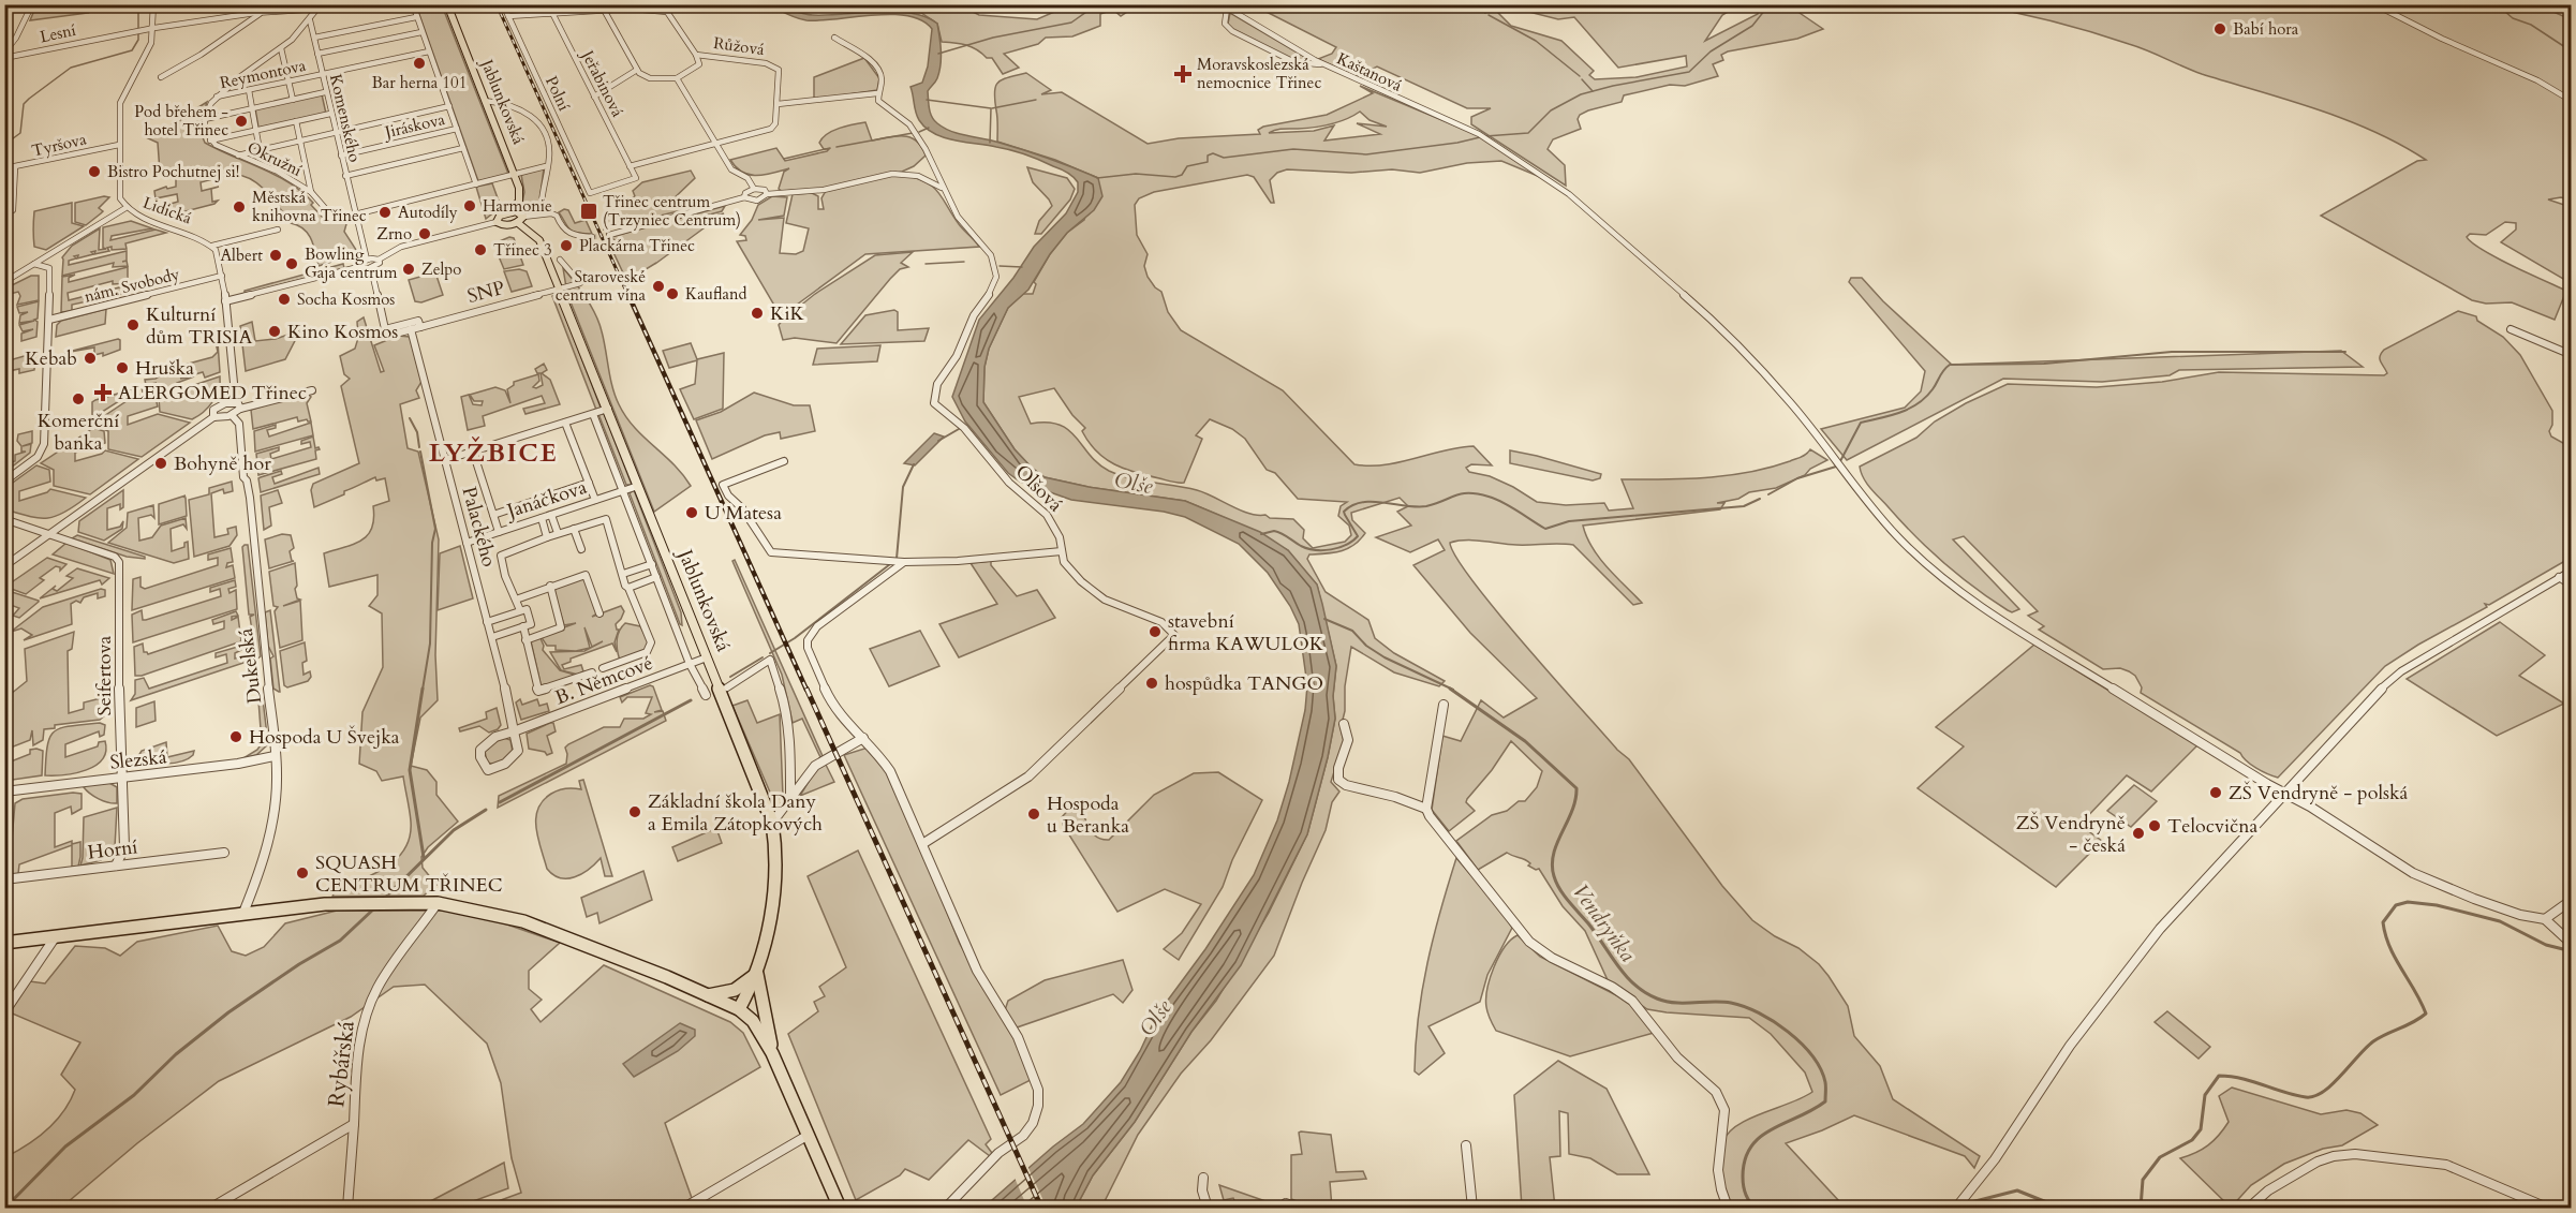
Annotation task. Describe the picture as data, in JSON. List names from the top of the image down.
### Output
{
  "streets": {
    "main road": ["Jablunkovská"],
    "street": [
      "Lesní",
      "Růžová",
      "Kaštanová",
      "Reymontova",
      "Jeřabinová",
      "Polní",
      "Komenského",
      "Jiráskova",
      "Tyršova",
      "Okružní",
      "Lidická",
      "nám. Svobody",
      "SNP",
      "Olšová",
      "Janáčkova",
      "Palackého",
      "Dukelská",
      "Seifertova",
      "B. Němcové",
      "Slezská",
      "Horní",
      "Rybářská"
    ]
  },
  "crossings": [
    ["Lesní", "Lidická"],
    ["Růžová", "Jeřabinová"],
    ["Růžová", "Polní"],
    ["Reymontova", "Komenského"],
    ["Jeřabinová", "Polní"],
    ["Jablunkovská", "Okružní"],
    ["Jablunkovská", "SNP"],
    ["Jablunkovská", "Janáčkova"],
    ["Jablunkovská", "B. Němcové"],
    ["Komenského", "Jiráskova"],
    ["Komenského", "Okružní"],
    ["Tyršova", "Lidická"],
    ["Janáčkova", "Palackého"],
    ["Palackého", "B. Němcové"],
    ["Dukelská", "Slezská"],
    ["Seifertova", "Slezská"],
    ["Seifertova", "Horní"]
  ],
  "districts": ["LYŽBICE"],
  "water": ["Olše", "Vendryňka"],
  "places": {
    "other": [
      "Babí hora",
      "Bar herna 101",
      "Pod břehem - hotel Třinec",
      "Bistro Pochutnej si!",
      "Harmonie",
      "Městská knihovna Třinec",
      "Autodíly",
      "Zrno",
      "Plackárna Třinec",
      "Třinec 3",
      "Albert",
      "Bowling Gaja centrum",
      "Zelpo",
      "Staroveské centrum vína",
      "Kaufland",
      "Socha Kosmos",
      "KiK",
      "Kulturní dům TRISIA",
      "Kino Kosmos",
      "Kebab",
      "Hruška",
      "Komerční banka",
      "Bohyně hor",
      "U Matesa",
      "stavební firma KAWULOK",
      "hospůdka TANGO",
      "Hospoda U Švejka",
      "ZŠ Vendryně - polská",
      "Základní škola Dany a Emila Zátopkových",
      "Hospoda u Beranka",
      "Telocvična",
      "ZŠ Vendryně - česká",
      "SQUASH CENTRUM TŘINEC"
    ],
    "health": ["Moravskoslezská nemocnice Třinec", "ALERGOMED Třinec"],
    "transit": ["Třinec centrum (Trzyniec Centrum)"]
  }
}
